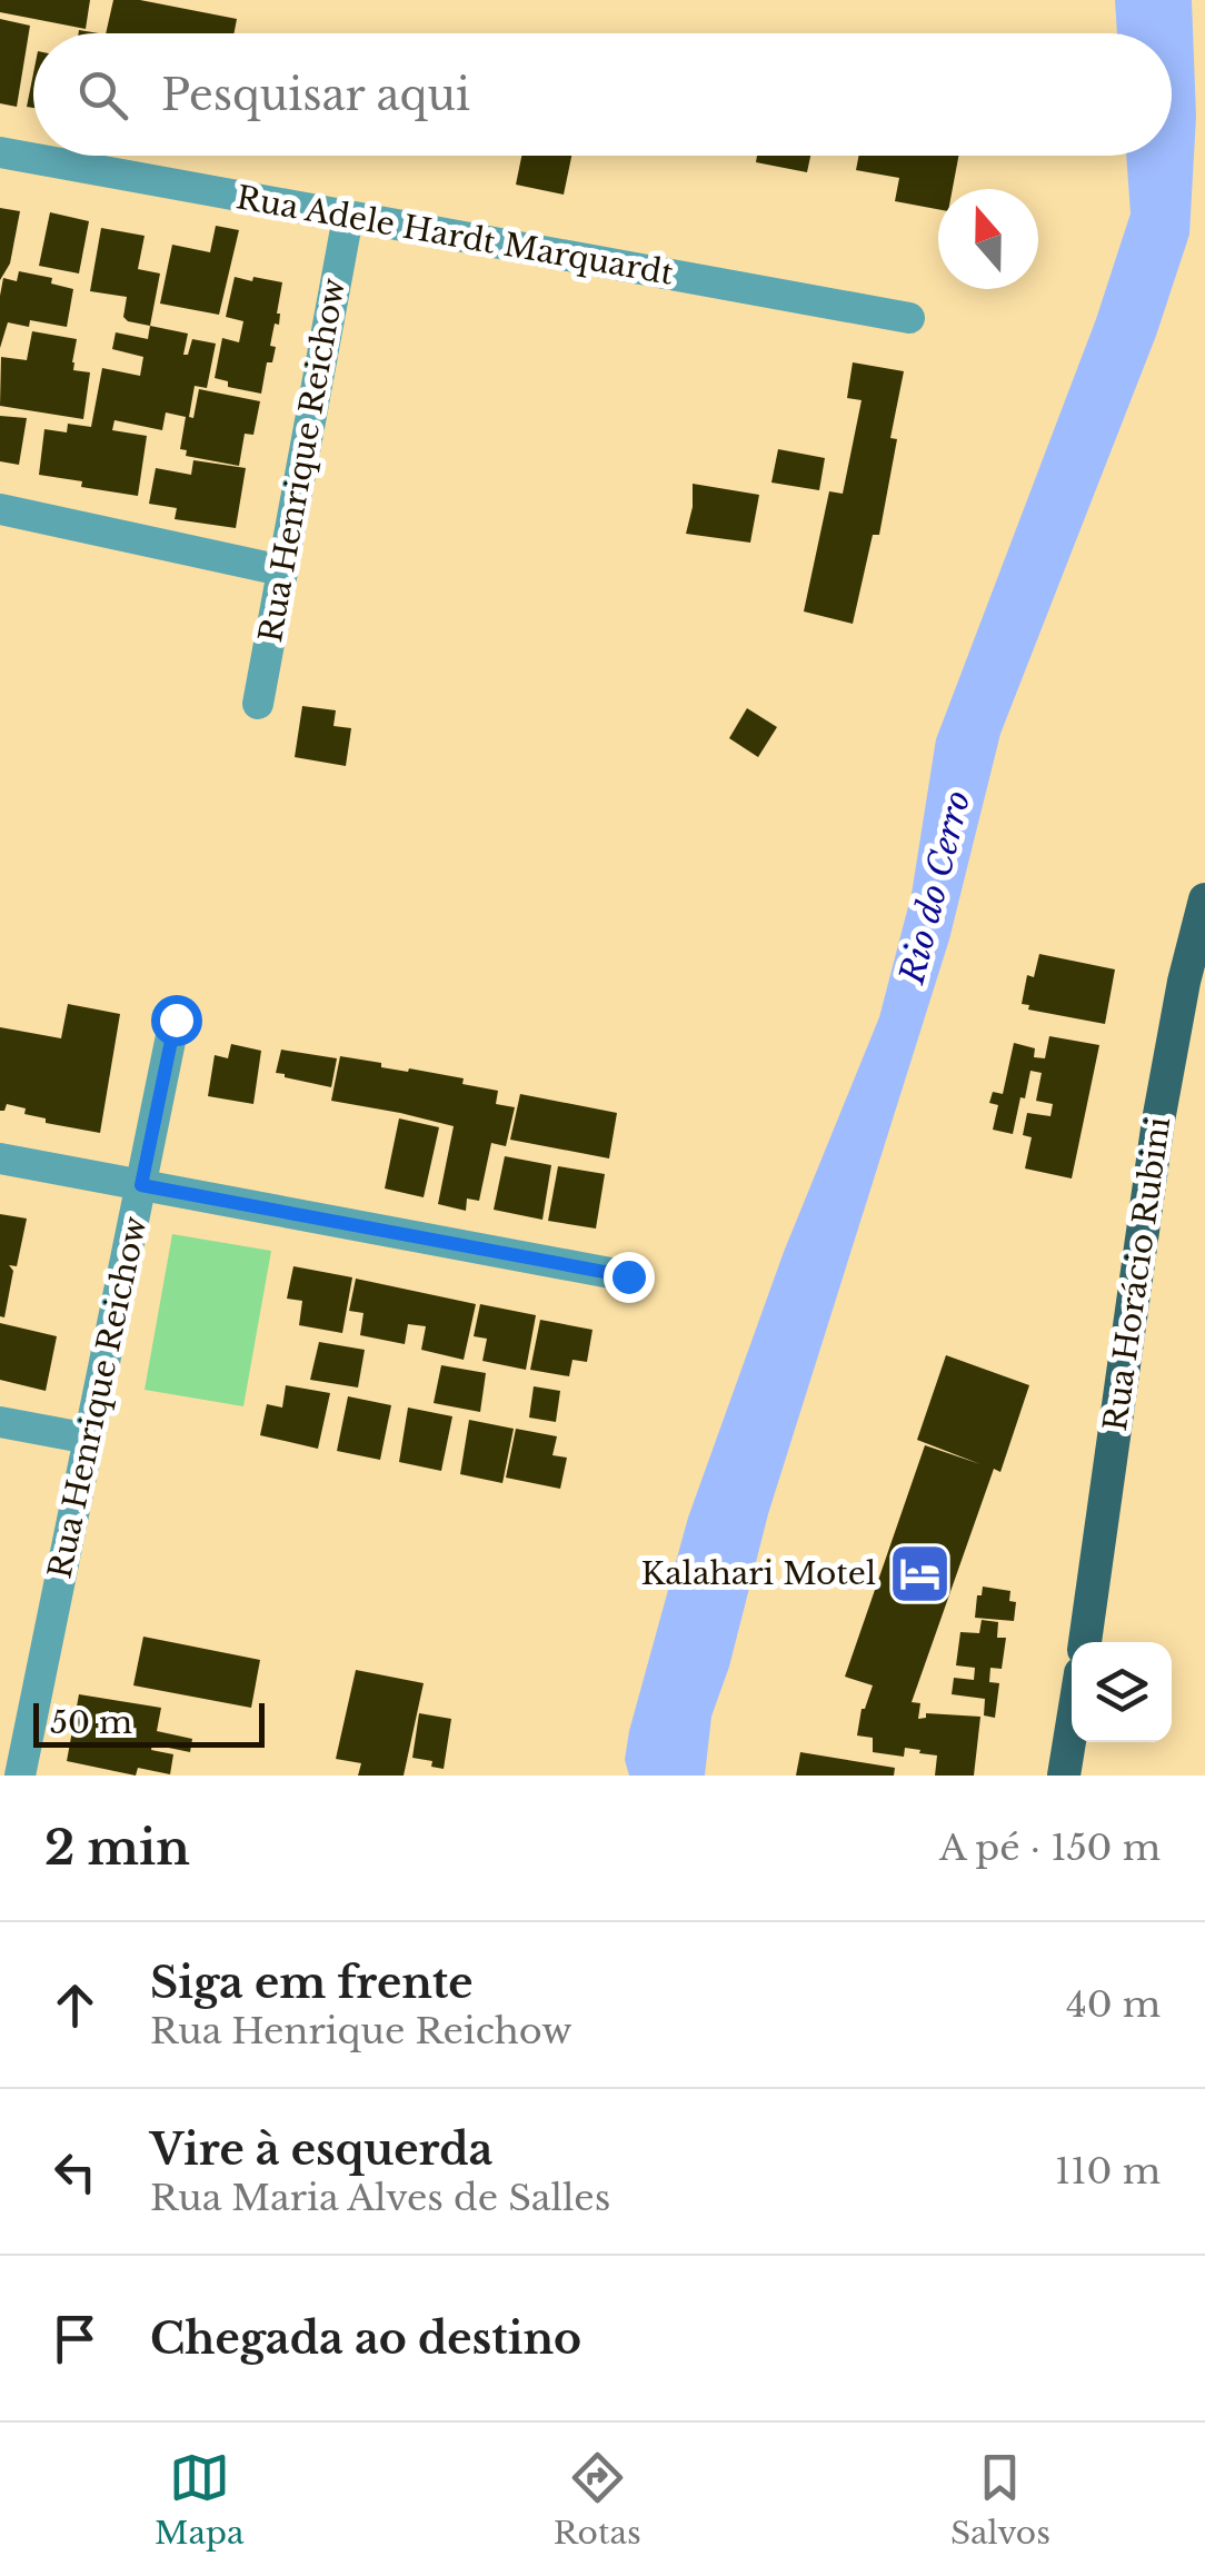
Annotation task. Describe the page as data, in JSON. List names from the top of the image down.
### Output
{
  "streets": {
    "main road": ["Rua Horácio Rubini"],
    "street": ["Rua Adele Hardt Marquardt", "Rua Henrique Reichow"]
  },
  "crossings": [
    ["Rua Adele Hardt Marquardt", "Rua Henrique Reichow"]
  ],
  "water": ["Rio do Cerro"],
  "places": {
    "hotel": ["Kalahari Motel"]
  },
  "scale_bar": "50 m",
  "north": "top",
  "page": {
    "search": "Pesquisar aqui",
    "scale": "50 m",
    "heading": ["2 min", "A pé · 150 m"],
    "list": [
      ["Siga em frente", "Rua Henrique Reichow", "40 m"],
      ["Vire à esquerda", "Rua Maria Alves de Salles", "110 m"],
      "Chegada ao destino"
    ],
    "nav": ["Mapa", "Rotas", "Salvos"]
  }
}
